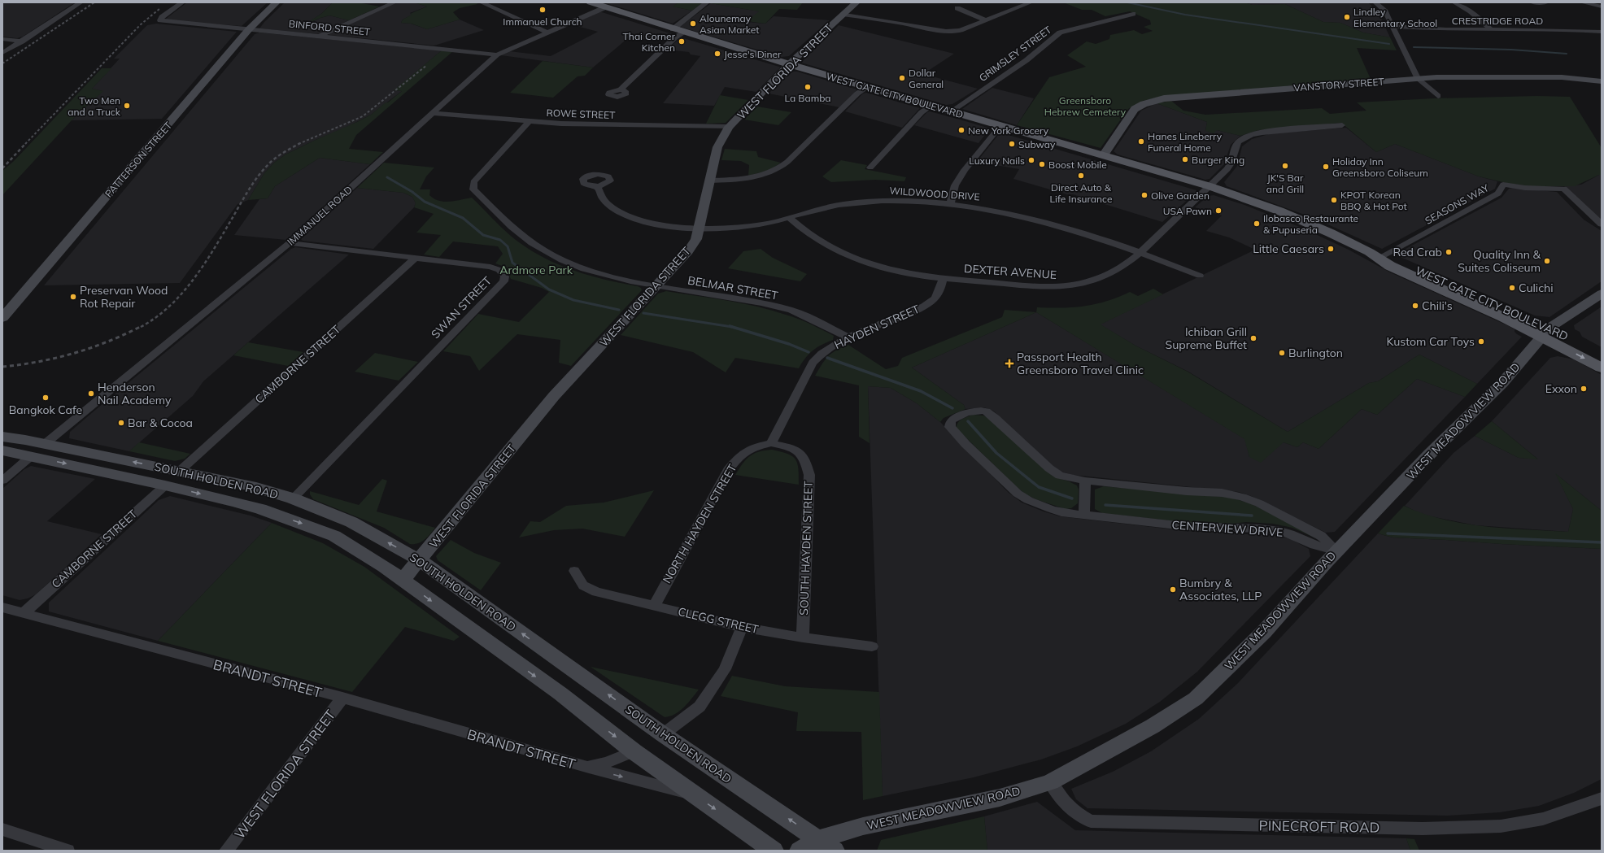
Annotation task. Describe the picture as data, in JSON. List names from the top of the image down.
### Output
{
  "streets": {
    "main road": ["WEST GATE CITY BOULEVARD"],
    "street": [
      "CRESTRIDGE ROAD",
      "BINFORD STREET",
      "GRIMSLEY STREET",
      "WEST FLORIDA STREET",
      "VANSTORY STREET",
      "ROWE STREET",
      "PATTERSON STREET",
      "WILDWOOD DRIVE",
      "SEASONS WAY",
      "IMMANUEL ROAD",
      "DEXTER AVENUE",
      "BELMAR STREET",
      "SWAN STREET",
      "HAYDEN STREET",
      "CAMBORNE STREET",
      "WEST MEADOWVIEW ROAD",
      "SOUTH HOLDEN ROAD",
      "NORTH HAYDEN STREET",
      "CENTERVIEW DRIVE",
      "SOUTH HAYDEN STREET",
      "CLEGG STREET",
      "BRANDT STREET",
      "PINECROFT ROAD"
    ]
  },
  "crossings": [
    ["BINFORD STREET", "PATTERSON STREET"],
    ["BINFORD STREET", "IMMANUEL ROAD"],
    ["GRIMSLEY STREET", "WEST GATE CITY BOULEVARD"],
    ["WEST FLORIDA STREET", "WEST GATE CITY BOULEVARD"],
    ["WEST FLORIDA STREET", "ROWE STREET"],
    ["WEST FLORIDA STREET", "WILDWOOD DRIVE"],
    ["WEST FLORIDA STREET", "BELMAR STREET"],
    ["WEST FLORIDA STREET", "SOUTH HOLDEN ROAD"],
    ["WEST FLORIDA STREET", "BRANDT STREET"],
    ["VANSTORY STREET", "WEST GATE CITY BOULEVARD"],
    ["WEST GATE CITY BOULEVARD", "SEASONS WAY"],
    ["WEST GATE CITY BOULEVARD", "IMMANUEL ROAD"],
    ["WEST GATE CITY BOULEVARD", "DEXTER AVENUE"],
    ["WEST GATE CITY BOULEVARD", "WEST MEADOWVIEW ROAD"],
    ["ROWE STREET", "IMMANUEL ROAD"],
    ["ROWE STREET", "BELMAR STREET"],
    ["WILDWOOD DRIVE", "DEXTER AVENUE"],
    ["IMMANUEL ROAD", "SWAN STREET"],
    ["IMMANUEL ROAD", "SOUTH HOLDEN ROAD"],
    ["DEXTER AVENUE", "HAYDEN STREET"],
    ["BELMAR STREET", "HAYDEN STREET"],
    ["SWAN STREET", "CAMBORNE STREET"],
    ["SWAN STREET", "SOUTH HOLDEN ROAD"],
    ["HAYDEN STREET", "NORTH HAYDEN STREET"],
    ["HAYDEN STREET", "SOUTH HAYDEN STREET"],
    ["CAMBORNE STREET", "SOUTH HOLDEN ROAD"],
    ["CAMBORNE STREET", "BRANDT STREET"],
    ["WEST MEADOWVIEW ROAD", "SOUTH HOLDEN ROAD"],
    ["WEST MEADOWVIEW ROAD", "CENTERVIEW DRIVE"],
    ["WEST MEADOWVIEW ROAD", "PINECROFT ROAD"],
    ["SOUTH HOLDEN ROAD", "BRANDT STREET"],
    ["NORTH HAYDEN STREET", "SOUTH HAYDEN STREET"],
    ["NORTH HAYDEN STREET", "CLEGG STREET"],
    ["SOUTH HAYDEN STREET", "CLEGG STREET"]
  ],
  "parks": ["Greensboro Hebrew Cemetery", "Ardmore Park"],
  "places": {
    "other": [
      "Immanuel Church",
      "Lindley Elementary School",
      "Alounemay Asian Market",
      "Thai Corner Kitchen",
      "Jesse's Diner",
      "Dollar General",
      "La Bamba",
      "Two Men and a Truck",
      "New York Grocery",
      "Hanes Lineberry Funeral Home",
      "Subway",
      "Burger King",
      "Luxury Nails",
      "Boost Mobile",
      "JK'S Bar and Grill",
      "Holiday Inn Greensboro Coliseum",
      "Direct Auto & Life Insurance",
      "Olive Garden",
      "KPOT Korean BBQ & Hot Pot",
      "USA Pawn",
      "Ilobasco Restaurante & Pupuseria",
      "Little Caesars",
      "Red Crab",
      "Quality Inn & Suites Coliseum",
      "Culichi",
      "Preservan Wood Rot Repair",
      "Chili's",
      "Ichiban Grill Supreme Buffet",
      "Kustom Car Toys",
      "Burlington",
      "Exxon",
      "Henderson Nail Academy",
      "Bangkok Cafe",
      "Bar & Cocoa",
      "Bumbry & Associates, LLP"
    ],
    "health": ["Passport Health Greensboro Travel Clinic"]
  }
}
